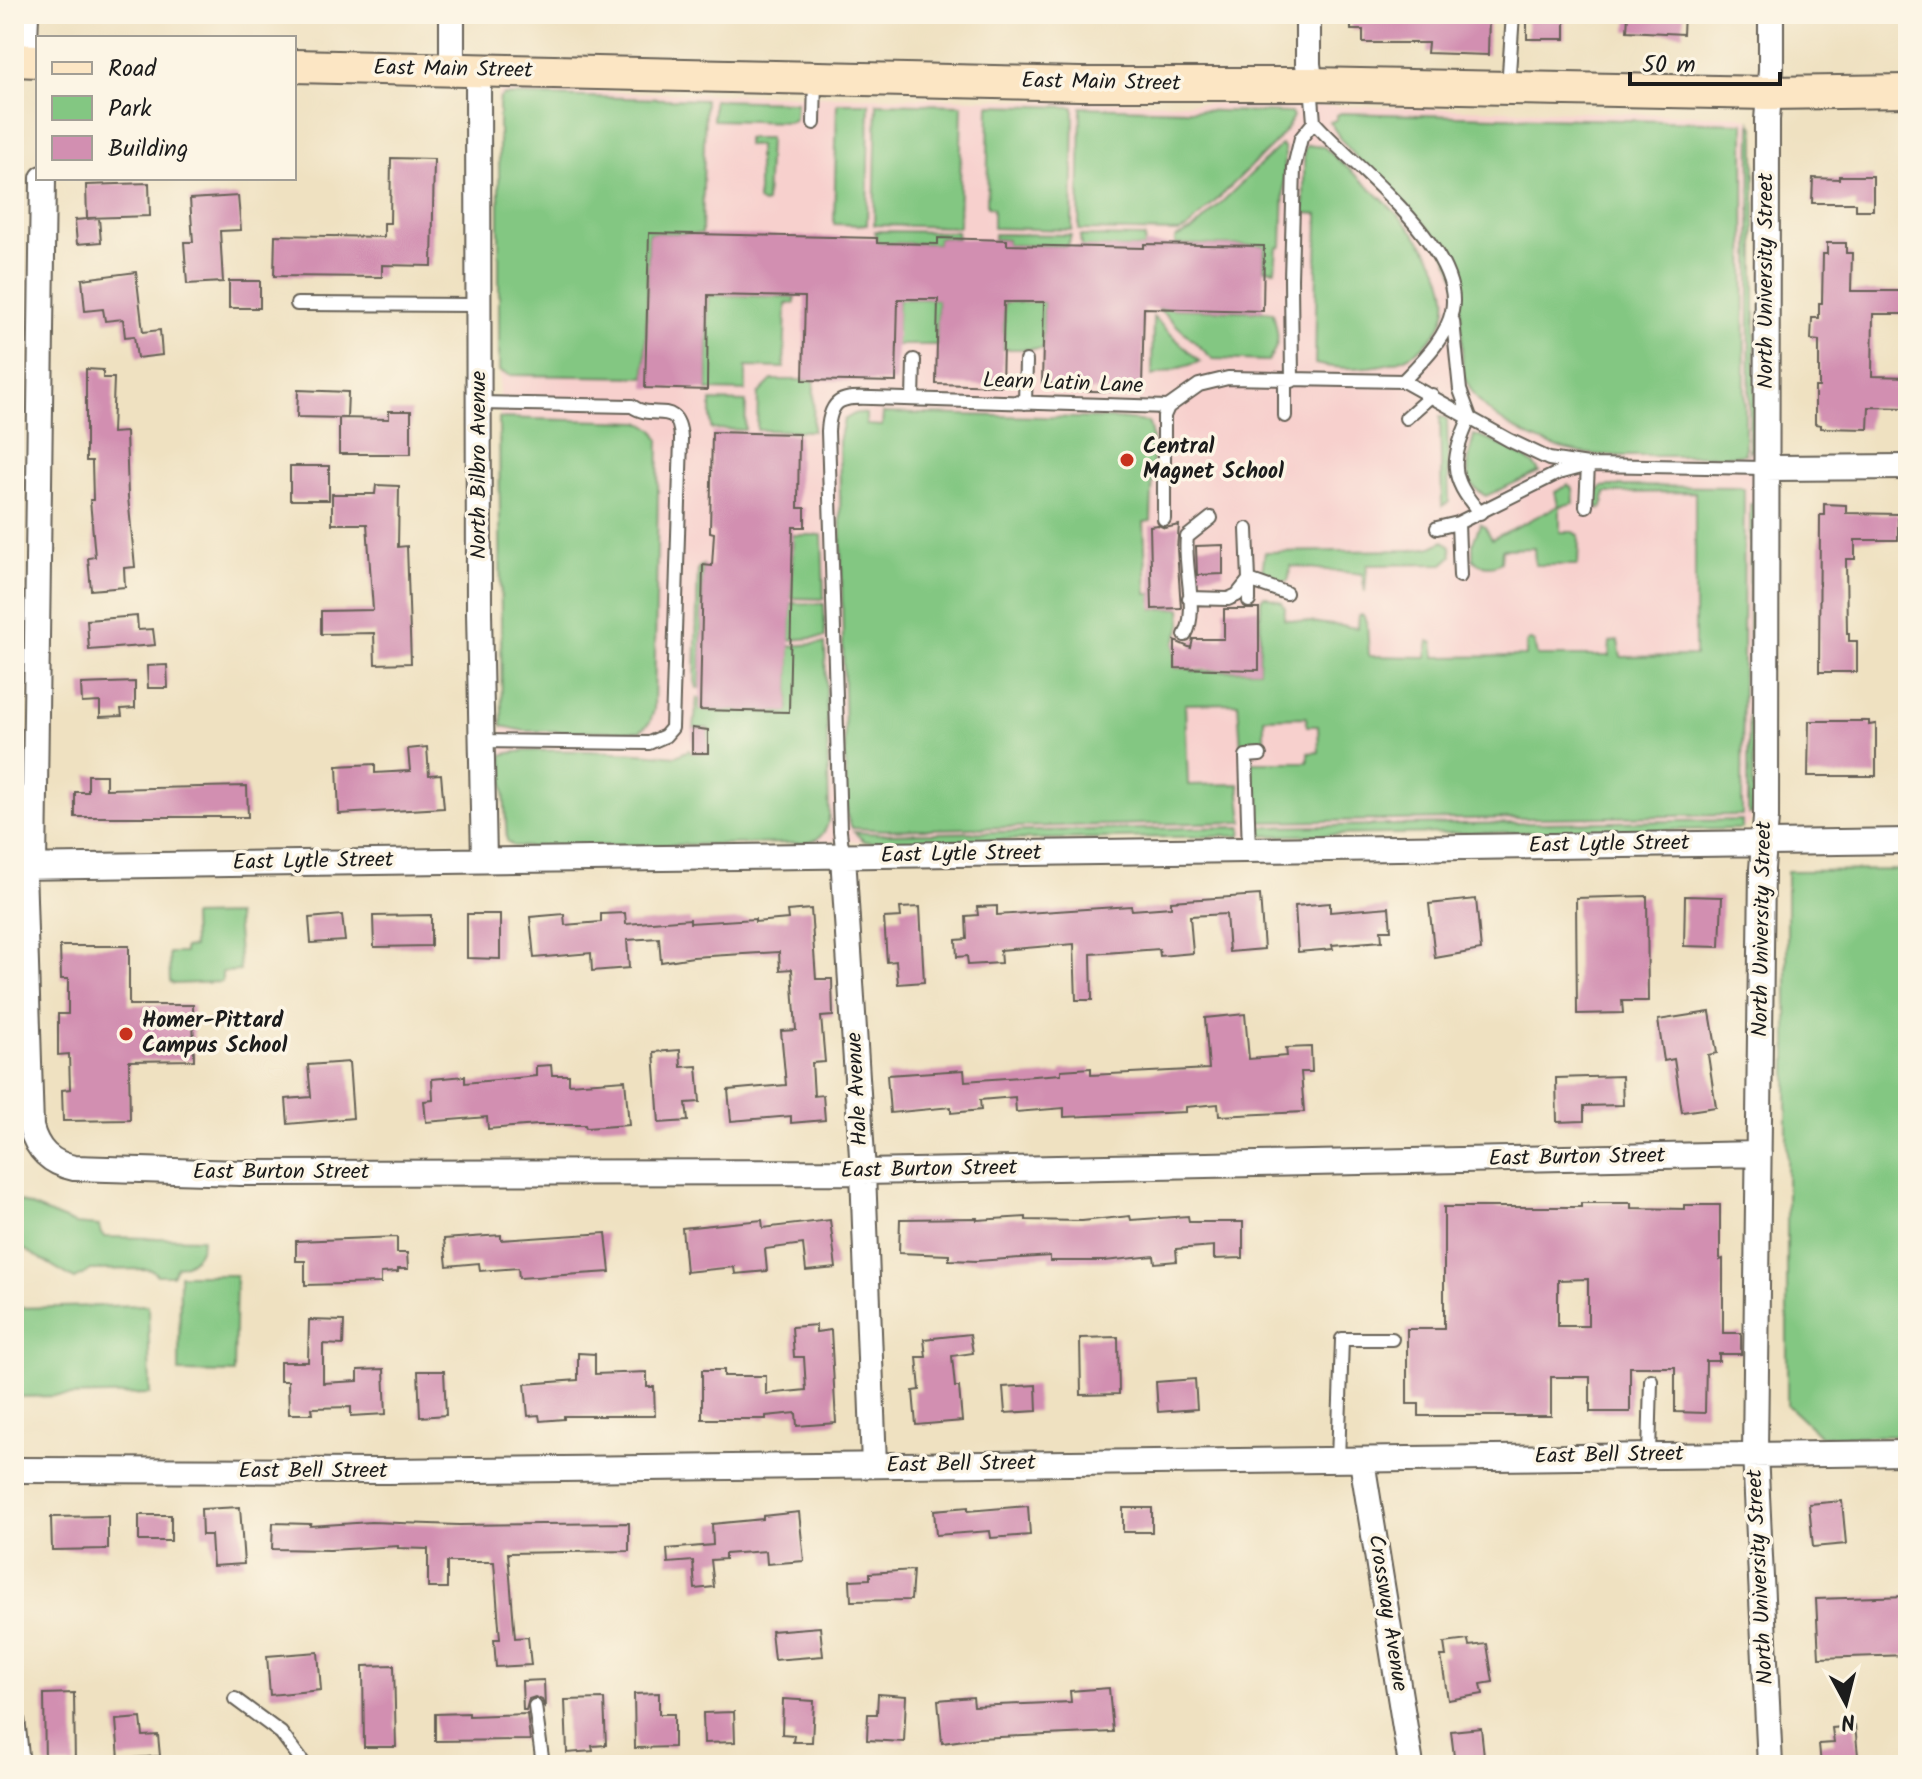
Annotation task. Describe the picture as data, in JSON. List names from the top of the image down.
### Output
{
  "streets": {
    "street": [
      "East Main Street",
      "North University Street",
      "North Bilbro Avenue",
      "East Lytle Street",
      "Hale Avenue",
      "East Burton Street",
      "East Bell Street",
      "Crossway Avenue"
    ],
    "lane": ["Learn Latin Lane"]
  },
  "crossings": [
    ["East Main Street", "North University Street"],
    ["East Main Street", "North Bilbro Avenue"],
    ["North University Street", "Learn Latin Lane"],
    ["North University Street", "East Lytle Street"],
    ["North University Street", "East Burton Street"],
    ["North University Street", "East Bell Street"],
    ["Learn Latin Lane", "East Lytle Street"],
    ["Learn Latin Lane", "Hale Avenue"],
    ["North Bilbro Avenue", "East Lytle Street"],
    ["East Lytle Street", "Hale Avenue"],
    ["East Lytle Street", "East Burton Street"],
    ["Hale Avenue", "East Burton Street"],
    ["Hale Avenue", "East Bell Street"],
    ["East Bell Street", "Crossway Avenue"]
  ],
  "places": ["Central Magnet School", "Homer-Pittard Campus School"],
  "legend": ["Road", "Park", "Building"],
  "scale_bar": "50 m",
  "north": "bottom"
}
